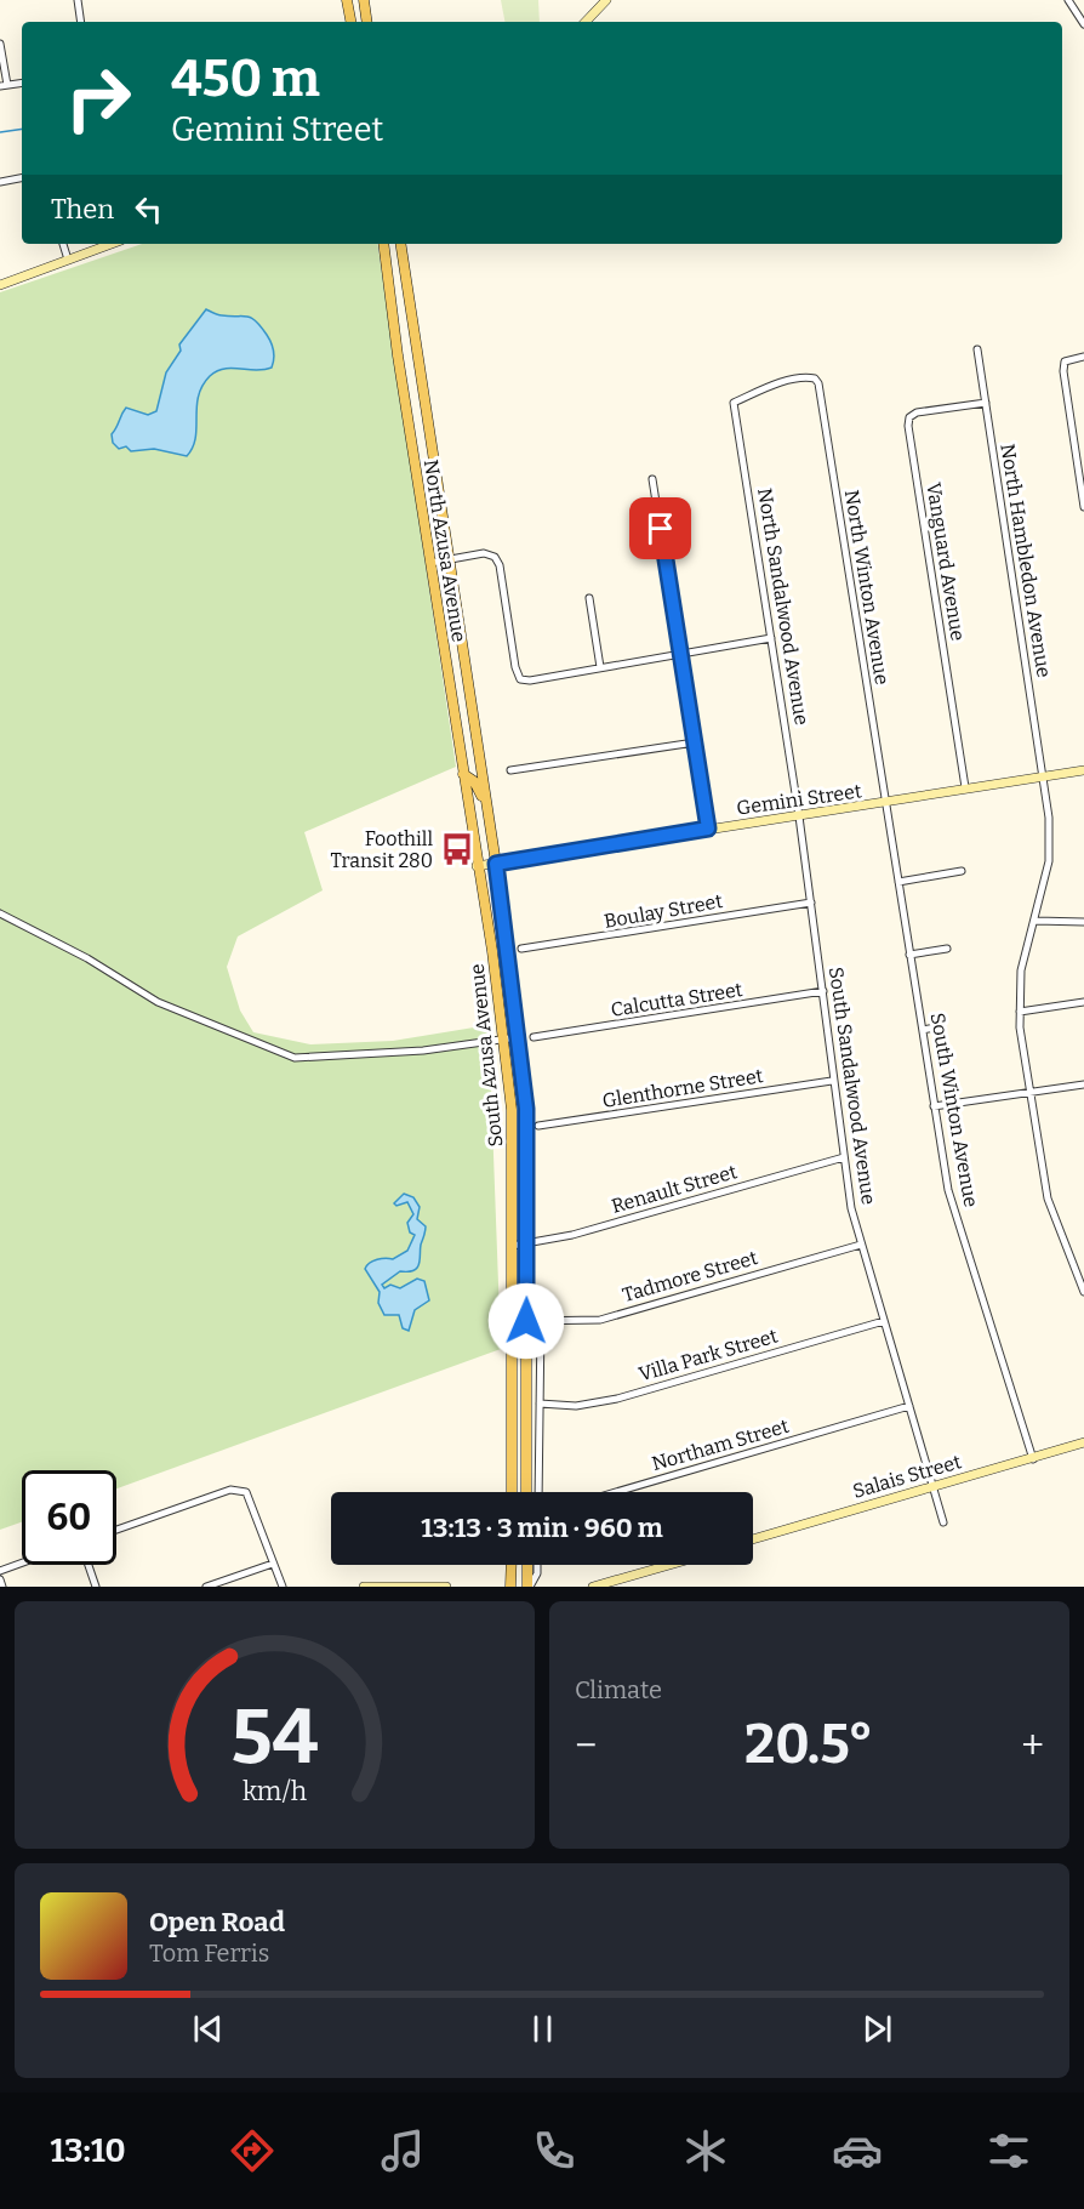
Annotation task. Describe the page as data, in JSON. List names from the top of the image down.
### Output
{
  "streets": {
    "main road": ["North Azusa Avenue", "South Azusa Avenue"],
    "street": [
      "North Hambledon Avenue",
      "Vanguard Avenue",
      "North Winton Avenue",
      "North Sandalwood Avenue",
      "Gemini Street",
      "Boulay Street",
      "Calcutta Street",
      "South Sandalwood Avenue",
      "Glenthorne Street",
      "South Winton Avenue",
      "Renault Street",
      "Tadmore Street",
      "Villa Park Street",
      "Northam Street",
      "Salais Street"
    ]
  },
  "crossings": [
    ["North Azusa Avenue", "Gemini Street"],
    ["North Azusa Avenue", "South Azusa Avenue"],
    ["North Hambledon Avenue", "Vanguard Avenue"],
    ["North Hambledon Avenue", "Gemini Street"],
    ["Vanguard Avenue", "Gemini Street"],
    ["North Winton Avenue", "North Sandalwood Avenue"],
    ["North Winton Avenue", "Gemini Street"],
    ["North Winton Avenue", "South Winton Avenue"],
    ["North Sandalwood Avenue", "Gemini Street"],
    ["North Sandalwood Avenue", "South Sandalwood Avenue"],
    ["Gemini Street", "South Azusa Avenue"],
    ["Gemini Street", "South Sandalwood Avenue"],
    ["Gemini Street", "South Winton Avenue"],
    ["Boulay Street", "South Sandalwood Avenue"],
    ["Calcutta Street", "South Sandalwood Avenue"],
    ["South Azusa Avenue", "Renault Street"],
    ["South Azusa Avenue", "Tadmore Street"],
    ["South Sandalwood Avenue", "Glenthorne Street"],
    ["South Sandalwood Avenue", "Renault Street"],
    ["South Sandalwood Avenue", "Tadmore Street"],
    ["South Sandalwood Avenue", "Villa Park Street"],
    ["South Sandalwood Avenue", "Northam Street"],
    ["South Sandalwood Avenue", "Salais Street"],
    ["South Winton Avenue", "Salais Street"]
  ],
  "places": {
    "bus stop": ["Foothill Transit 280"]
  },
  "page": {
    "turn": ["450 m", "Gemini Street"],
    "then": "Then",
    "limit": "60",
    "trip": "13:13 · 3 min · 960 m",
    "tile": "Climate",
    "heat": ["−", "20.5°", "+"],
    "song": ["Open Road", "Tom Ferris"],
    "tabs": "13:10",
    "gauge": ["54", "km/h"]
  }
}
